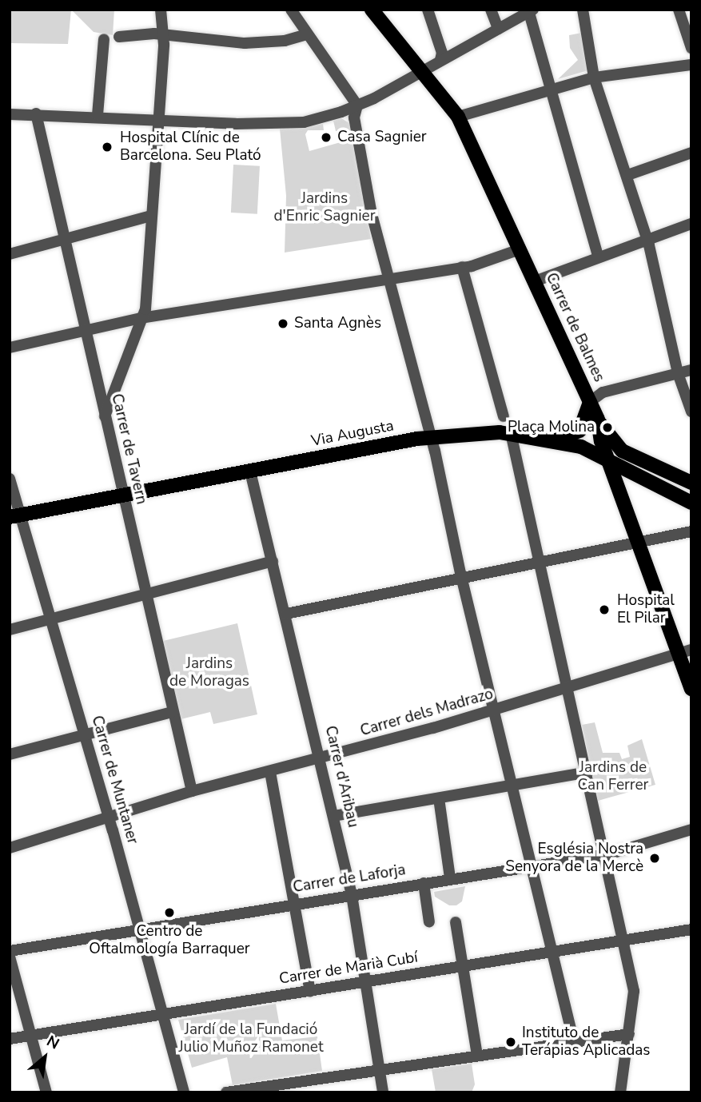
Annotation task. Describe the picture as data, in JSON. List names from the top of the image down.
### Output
{
  "streets": {
    "main road": ["Carrer de Balmes", "Via Augusta"],
    "street": [
      "Carrer de Tavern",
      "Carrer dels Madrazo",
      "Carrer d'Aribau",
      "Carrer de Muntaner",
      "Carrer de Laforja",
      "Carrer de Marià Cubí"
    ]
  },
  "crossings": [
    ["Carrer de Balmes", "Via Augusta"],
    ["Carrer de Balmes", "Carrer dels Madrazo"],
    ["Via Augusta", "Carrer de Tavern"],
    ["Via Augusta", "Carrer d'Aribau"],
    ["Via Augusta", "Carrer de Muntaner"],
    ["Carrer de Tavern", "Carrer dels Madrazo"],
    ["Carrer dels Madrazo", "Carrer d'Aribau"],
    ["Carrer dels Madrazo", "Carrer de Muntaner"],
    ["Carrer d'Aribau", "Carrer de Laforja"],
    ["Carrer d'Aribau", "Carrer de Marià Cubí"],
    ["Carrer de Muntaner", "Carrer de Laforja"],
    ["Carrer de Muntaner", "Carrer de Marià Cubí"]
  ],
  "parks": [
    "Jardins d'Enric Sagnier",
    "Jardins de Moragas",
    "Jardins de Can Ferrer",
    "Jardí de la Fundació Julio Muñoz Ramonet"
  ],
  "places": [
    "Casa Sagnier",
    "Hospital Clínic de Barcelona. Seu Plató",
    "Santa Agnès",
    "Plaça Molina",
    "Hospital El Pilar",
    "Església Nostra Senyora de la Mercè",
    "Centro de Oftalmología Barraquer",
    "Instituto de Terápias Aplicadas"
  ],
  "north": "top right"
}
